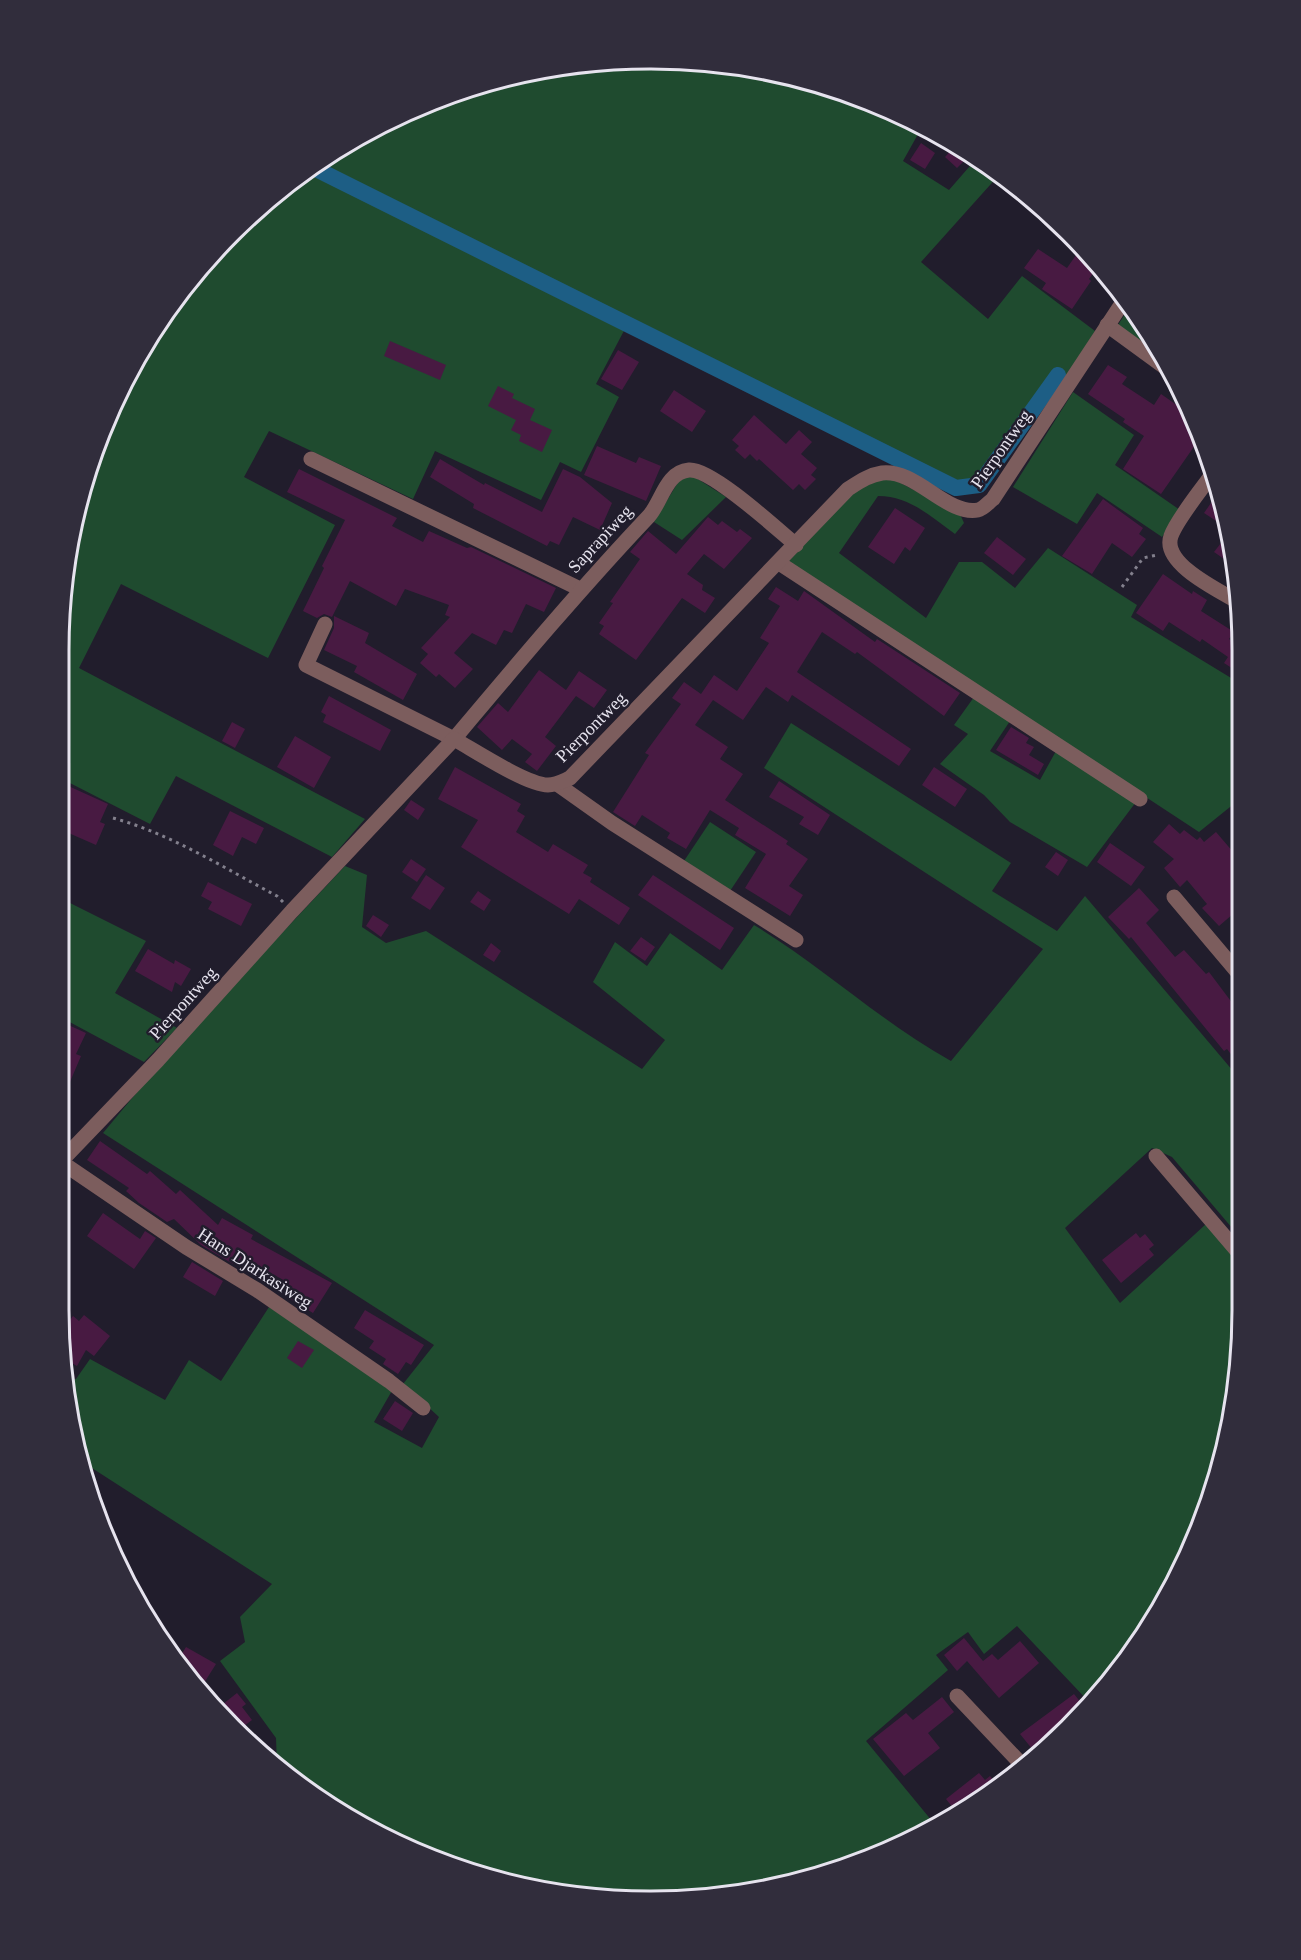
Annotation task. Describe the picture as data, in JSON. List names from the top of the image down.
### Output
{
  "streets": {
    "street": ["Pierpontweg", "Saprapiweg", "Hans Djarkasiweg"]
  },
  "crossings": [
    ["Pierpontweg", "Saprapiweg"]
  ]
}
